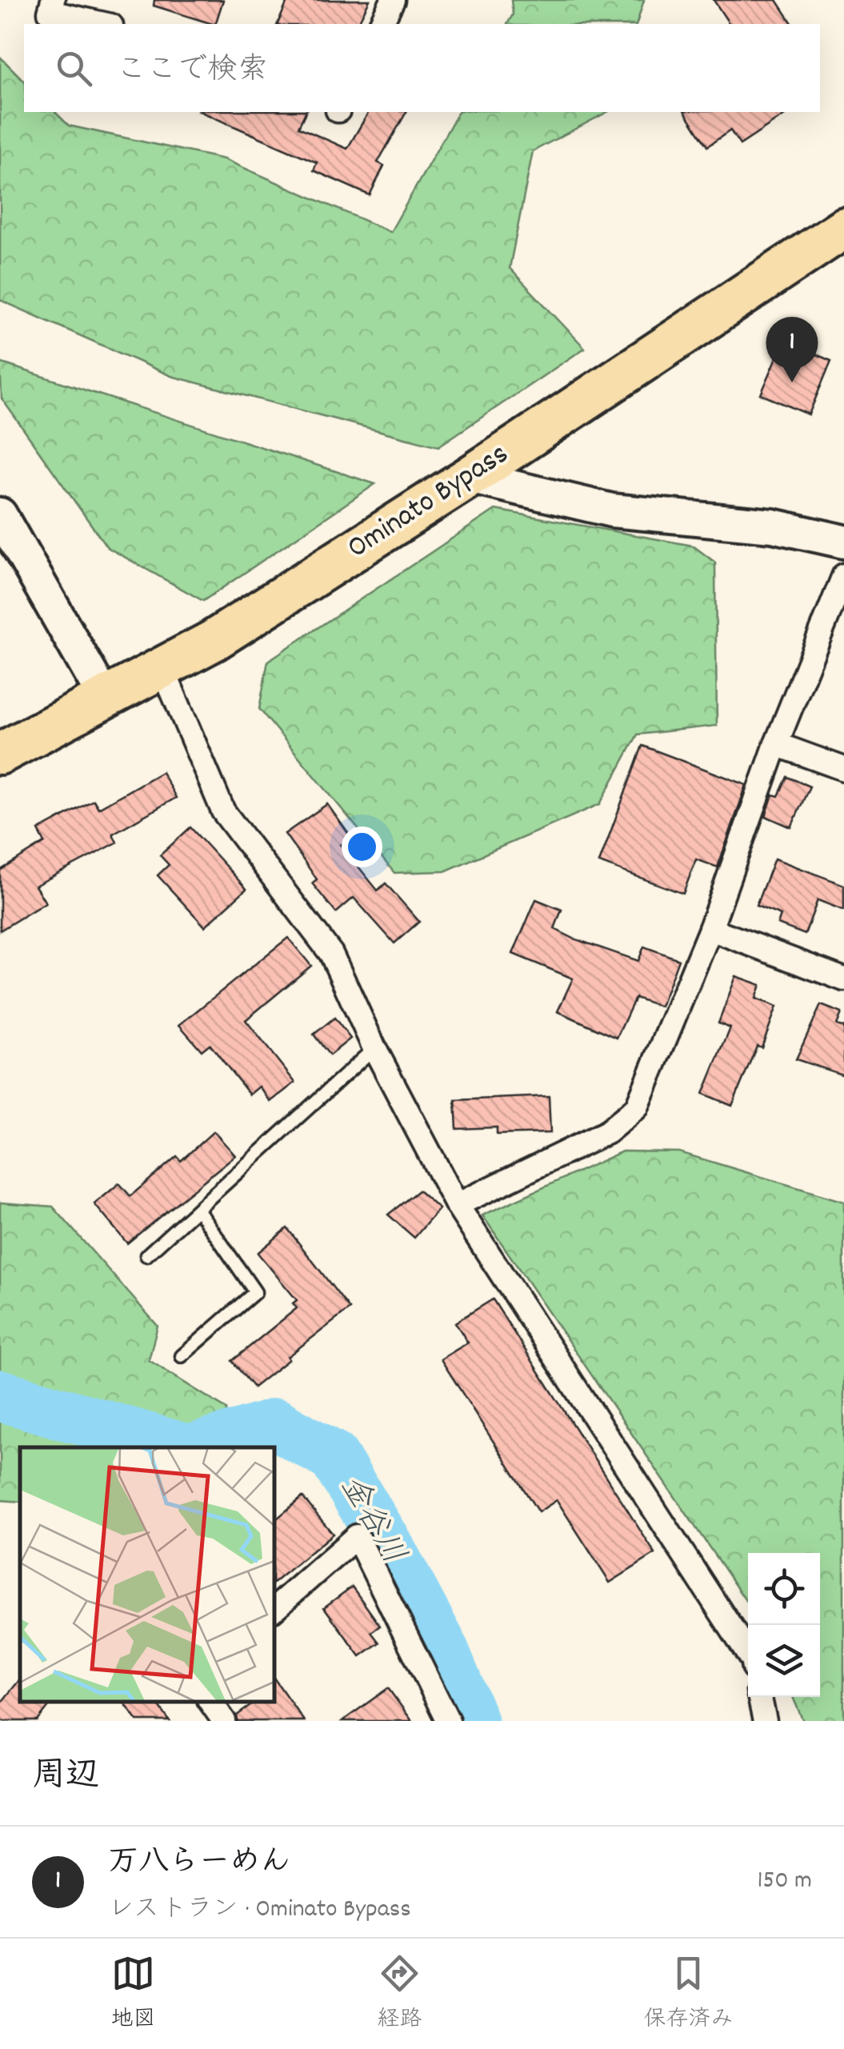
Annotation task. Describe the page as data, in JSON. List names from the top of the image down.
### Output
{
  "streets": {
    "highway": ["Ominato Bypass"]
  },
  "water": ["金谷川"],
  "page": {
    "search": "ここで検索",
    "pins": "1",
    "heading": "周辺",
    "list": [
      {
        "mark": "1",
        "name": "万八らーめん",
        "note": "レストラン · Ominato Bypass",
        "value": "150 m"
      }
    ],
    "nav": ["地図", "経路", "保存済み"]
  }
}
